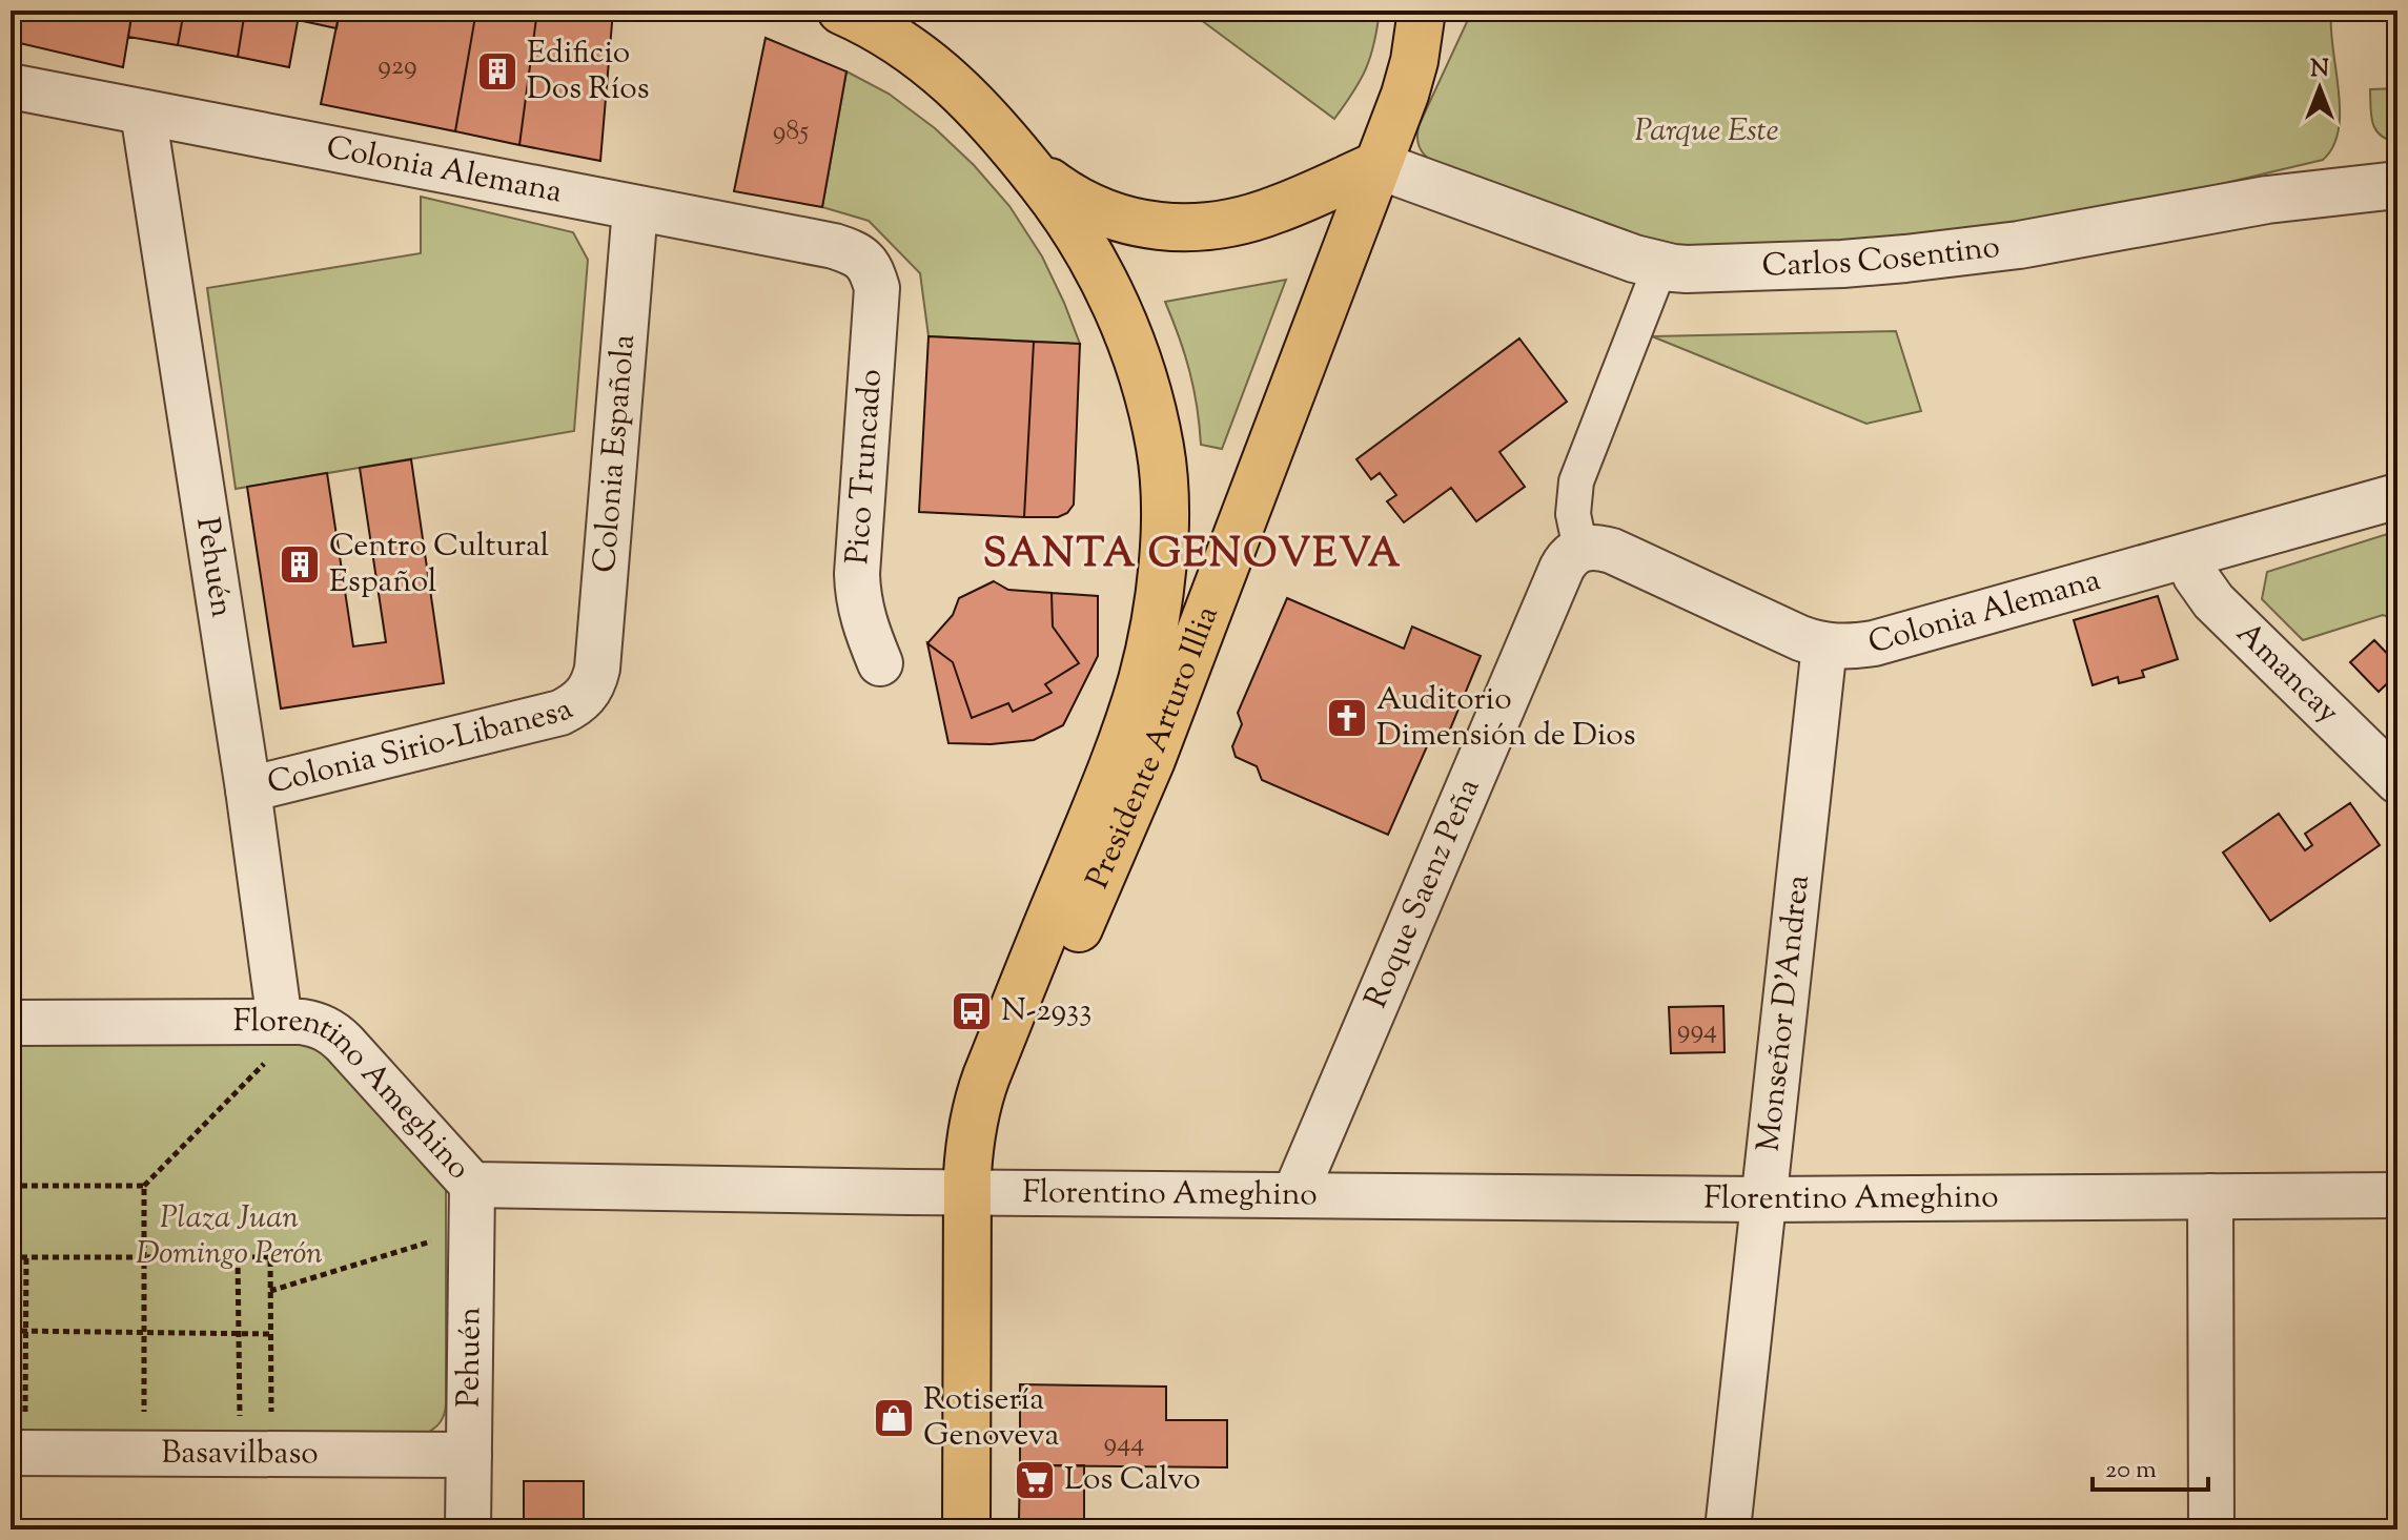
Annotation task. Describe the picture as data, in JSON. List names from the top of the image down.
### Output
{
  "streets": {
    "main road": ["Presidente Arturo Illia"],
    "street": [
      "Colonia Alemana",
      "Carlos Cosentino",
      "Colonia Española",
      "Pico Truncado",
      "Pehuén",
      "Amancay",
      "Colonia Sirio-Libanesa",
      "Roque Saenz Peña",
      "Monseñor D'Andrea",
      "Florentino Ameghino",
      "Basavilbaso"
    ]
  },
  "crossings": [
    ["Colonia Alemana", "Colonia Española"],
    ["Colonia Alemana", "Pico Truncado"],
    ["Colonia Alemana", "Pehuén"],
    ["Colonia Alemana", "Amancay"],
    ["Colonia Alemana", "Roque Saenz Peña"],
    ["Colonia Alemana", "Monseñor D'Andrea"],
    ["Carlos Cosentino", "Presidente Arturo Illia"],
    ["Colonia Española", "Colonia Sirio-Libanesa"],
    ["Pehuén", "Colonia Sirio-Libanesa"],
    ["Pehuén", "Florentino Ameghino"],
    ["Pehuén", "Basavilbaso"],
    ["Presidente Arturo Illia", "Florentino Ameghino"],
    ["Roque Saenz Peña", "Florentino Ameghino"],
    ["Monseñor D'Andrea", "Florentino Ameghino"]
  ],
  "districts": ["SANTA GENOVEVA"],
  "parks": ["Parque Este", "Plaza Juan Domingo Perón"],
  "places": {
    "building": ["Edificio Dos Ríos", "Centro Cultural Español"],
    "church": ["Auditorio Dimensión de Dios"],
    "bus stop": ["N-2933"],
    "shop": ["Rotisería Genoveva"],
    "supermarket": ["Los Calvo"]
  },
  "house_numbers": [
    "929",
    "985",
    "994",
    "944"
  ],
  "scale_bar": "20 m",
  "north": "top"
}
